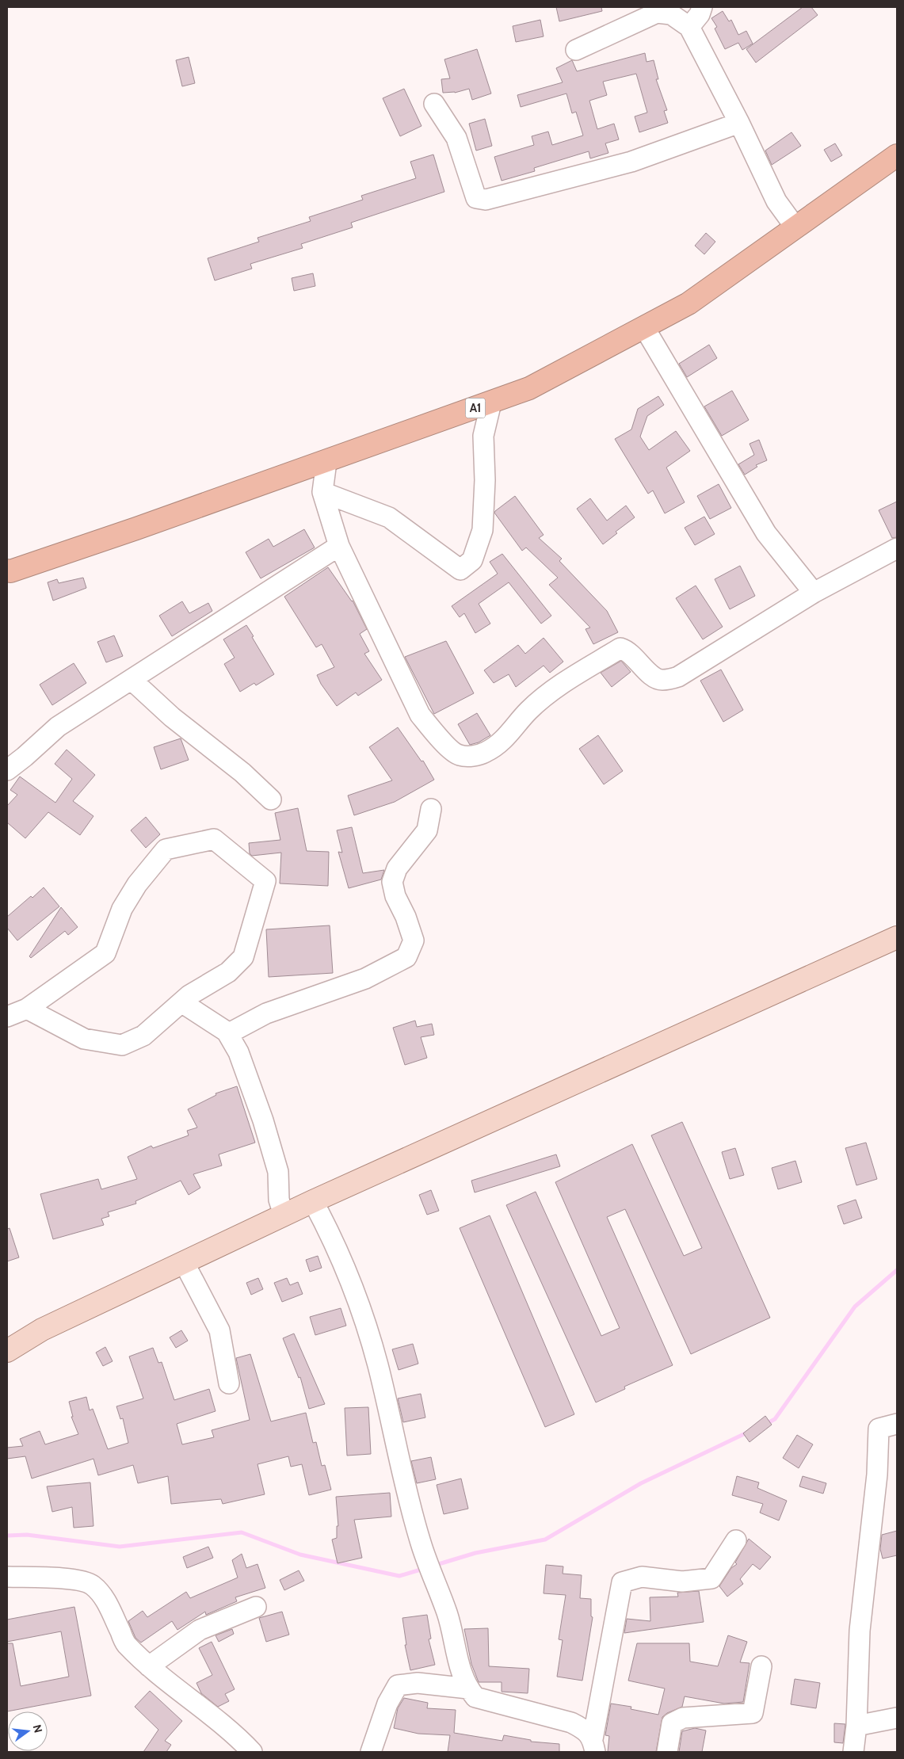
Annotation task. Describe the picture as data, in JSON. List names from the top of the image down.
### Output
{
  "streets": {
    "highway": ["A1"]
  },
  "north": "right"
}
